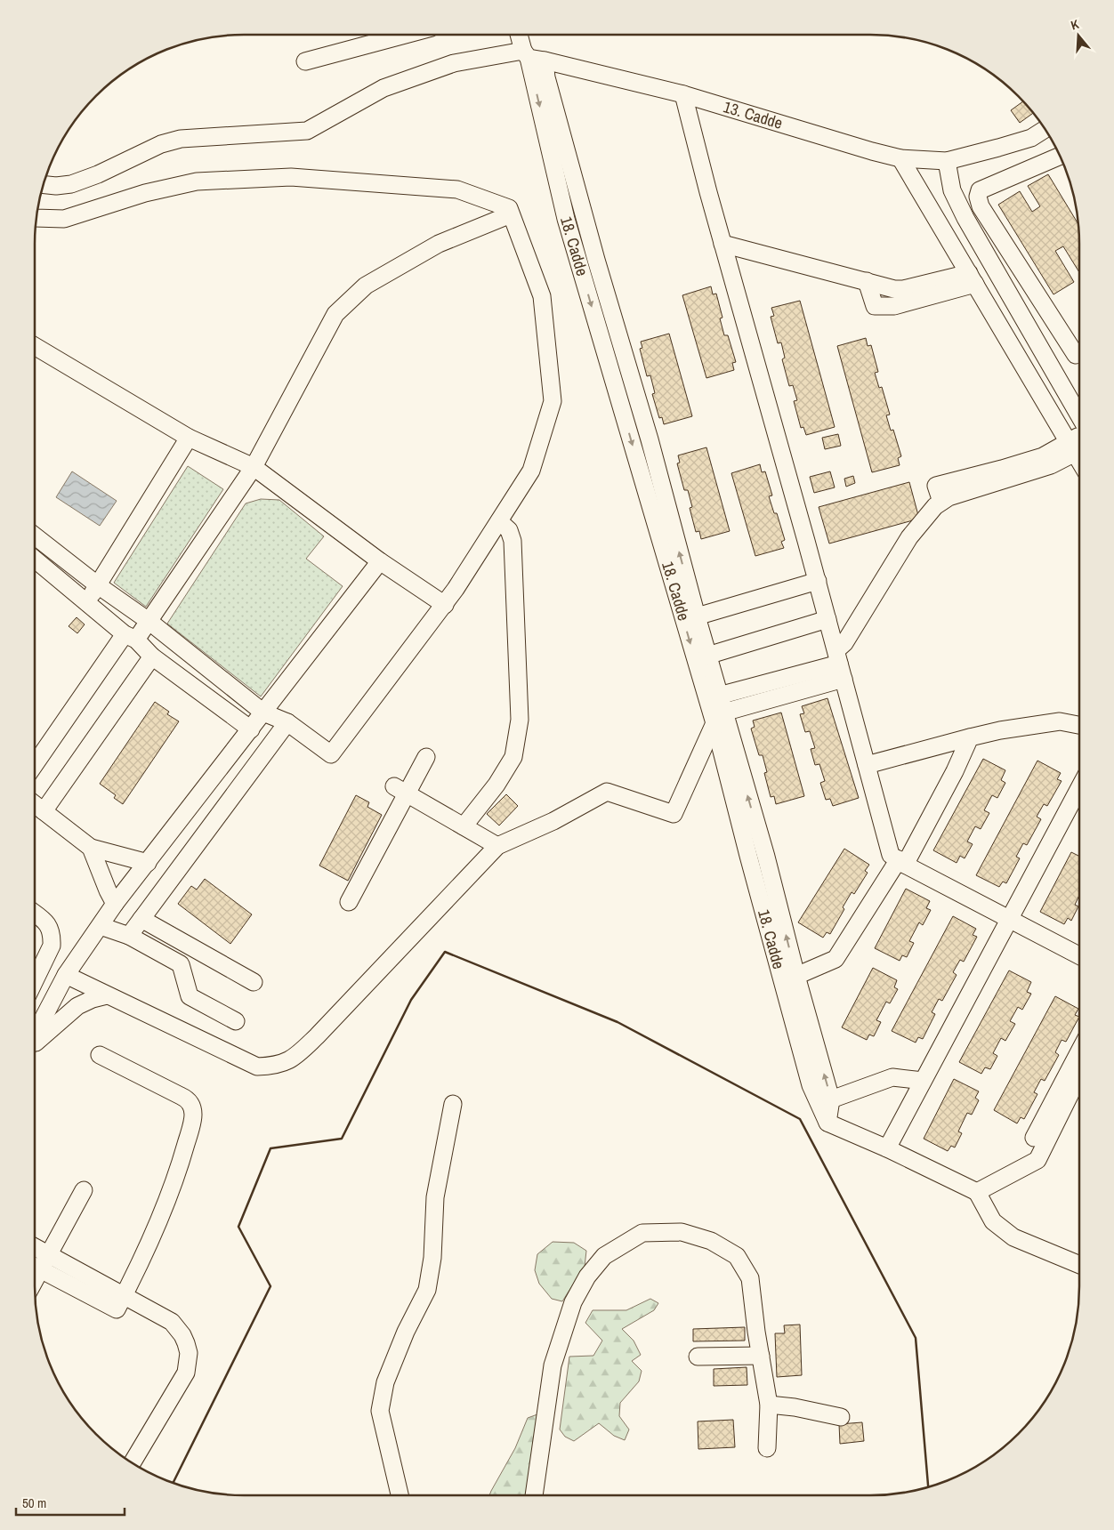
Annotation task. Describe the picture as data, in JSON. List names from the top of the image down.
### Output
{
  "streets": {
    "street": ["13. Cadde", "18. Cadde"]
  },
  "crossings": [
    ["13. Cadde", "18. Cadde"]
  ],
  "scale_bar": "50 m",
  "north": "top"
}
